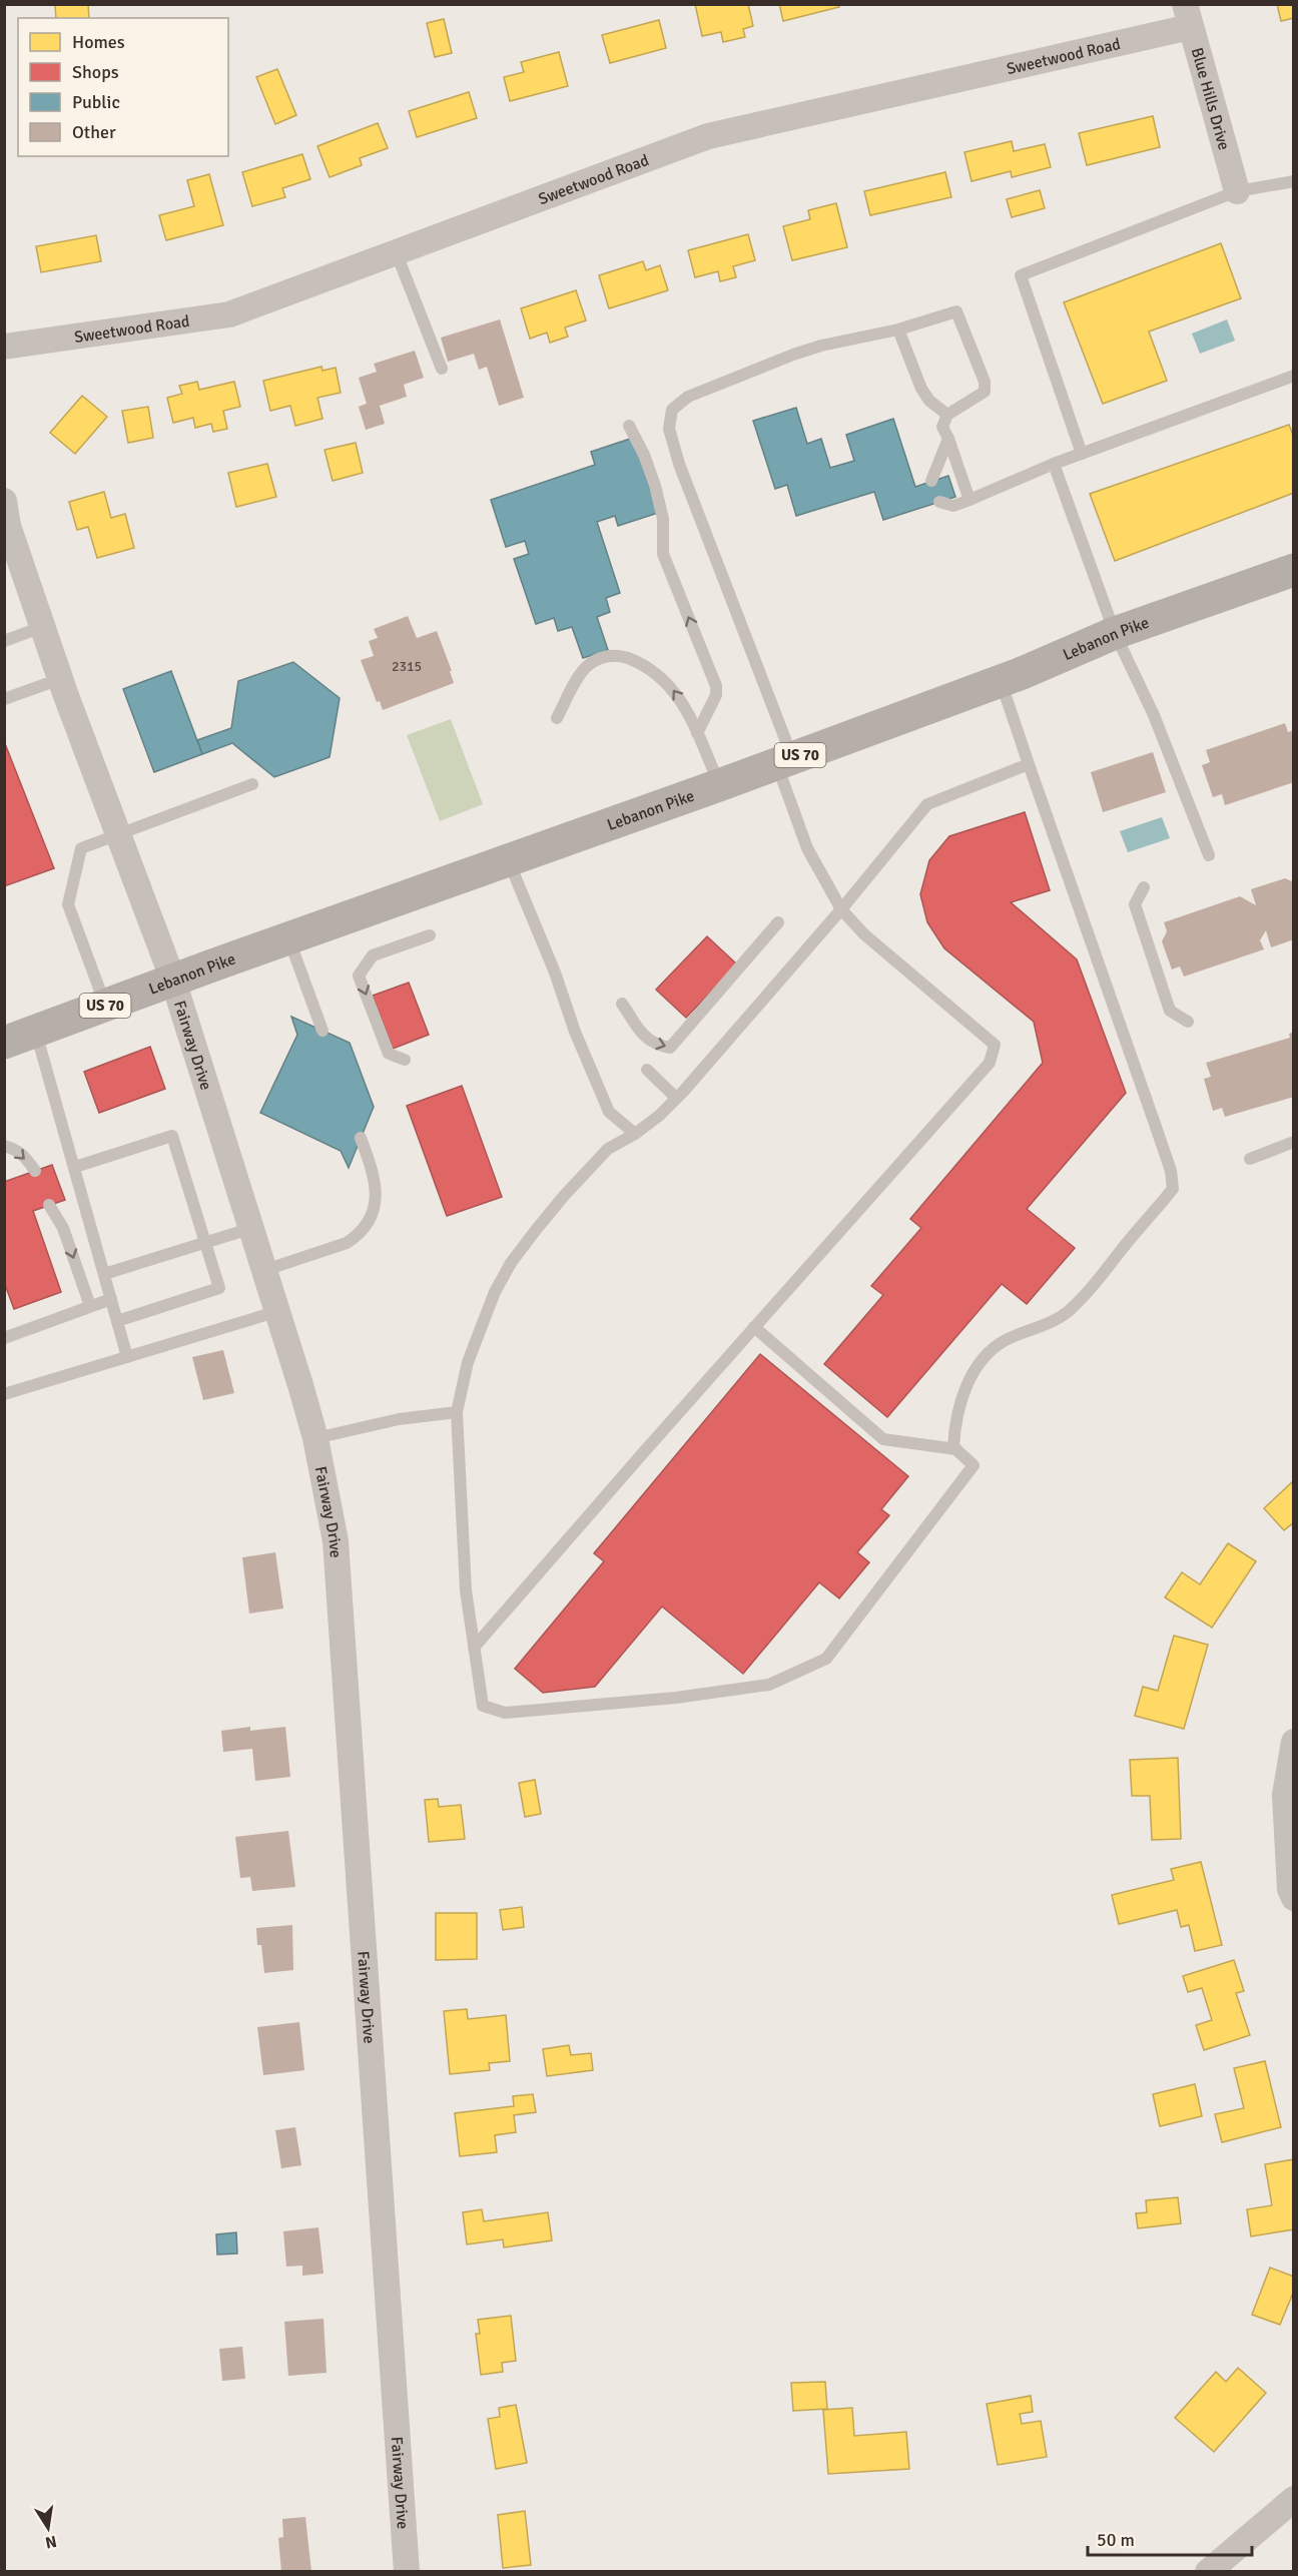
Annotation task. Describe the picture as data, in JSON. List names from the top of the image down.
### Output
{
  "streets": {
    "main road": ["Lebanon Pike", "US 70"],
    "street": ["Sweetwood Road", "Blue Hills Drive", "Fairway Drive"]
  },
  "crossings": [
    ["Sweetwood Road", "Blue Hills Drive"],
    ["Lebanon Pike", "Fairway Drive"]
  ],
  "house_numbers": ["2315"],
  "legend": [
    "Homes",
    "Shops",
    "Public",
    "Other"
  ],
  "scale_bar": "50 m",
  "north": "bottom"
}
